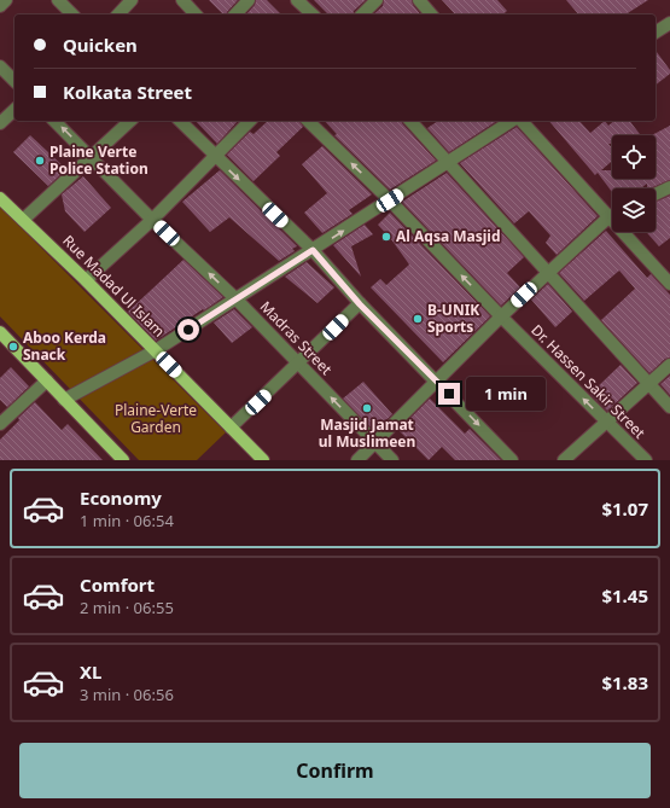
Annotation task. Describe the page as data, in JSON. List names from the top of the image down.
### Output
{
  "streets": {
    "main road": ["Rue Madad Ul Islam"],
    "street": ["Madras Street", "Dr. Hassen Sakir Street"]
  },
  "parks": ["Plaine-Verte Garden"],
  "places": [
    "Plaine Verte Police Station",
    "Al Aqsa Masjid",
    "B-UNIK Sports",
    "Aboo Kerda Snack",
    "Masjid Jamat ul Muslimeen"
  ],
  "page": {
    "banner": ["Quicken", "Kolkata Street"],
    "bubble": "1 min",
    "list": [
      {
        "name": "Economy",
        "note": "1 min · 06:54",
        "value": "$1.07"
      },
      {
        "name": "Comfort",
        "note": "2 min · 06:55",
        "value": "$1.45"
      },
      {
        "name": "XL",
        "note": "3 min · 06:56",
        "value": "$1.83"
      }
    ],
    "buttons": "Confirm"
  }
}
